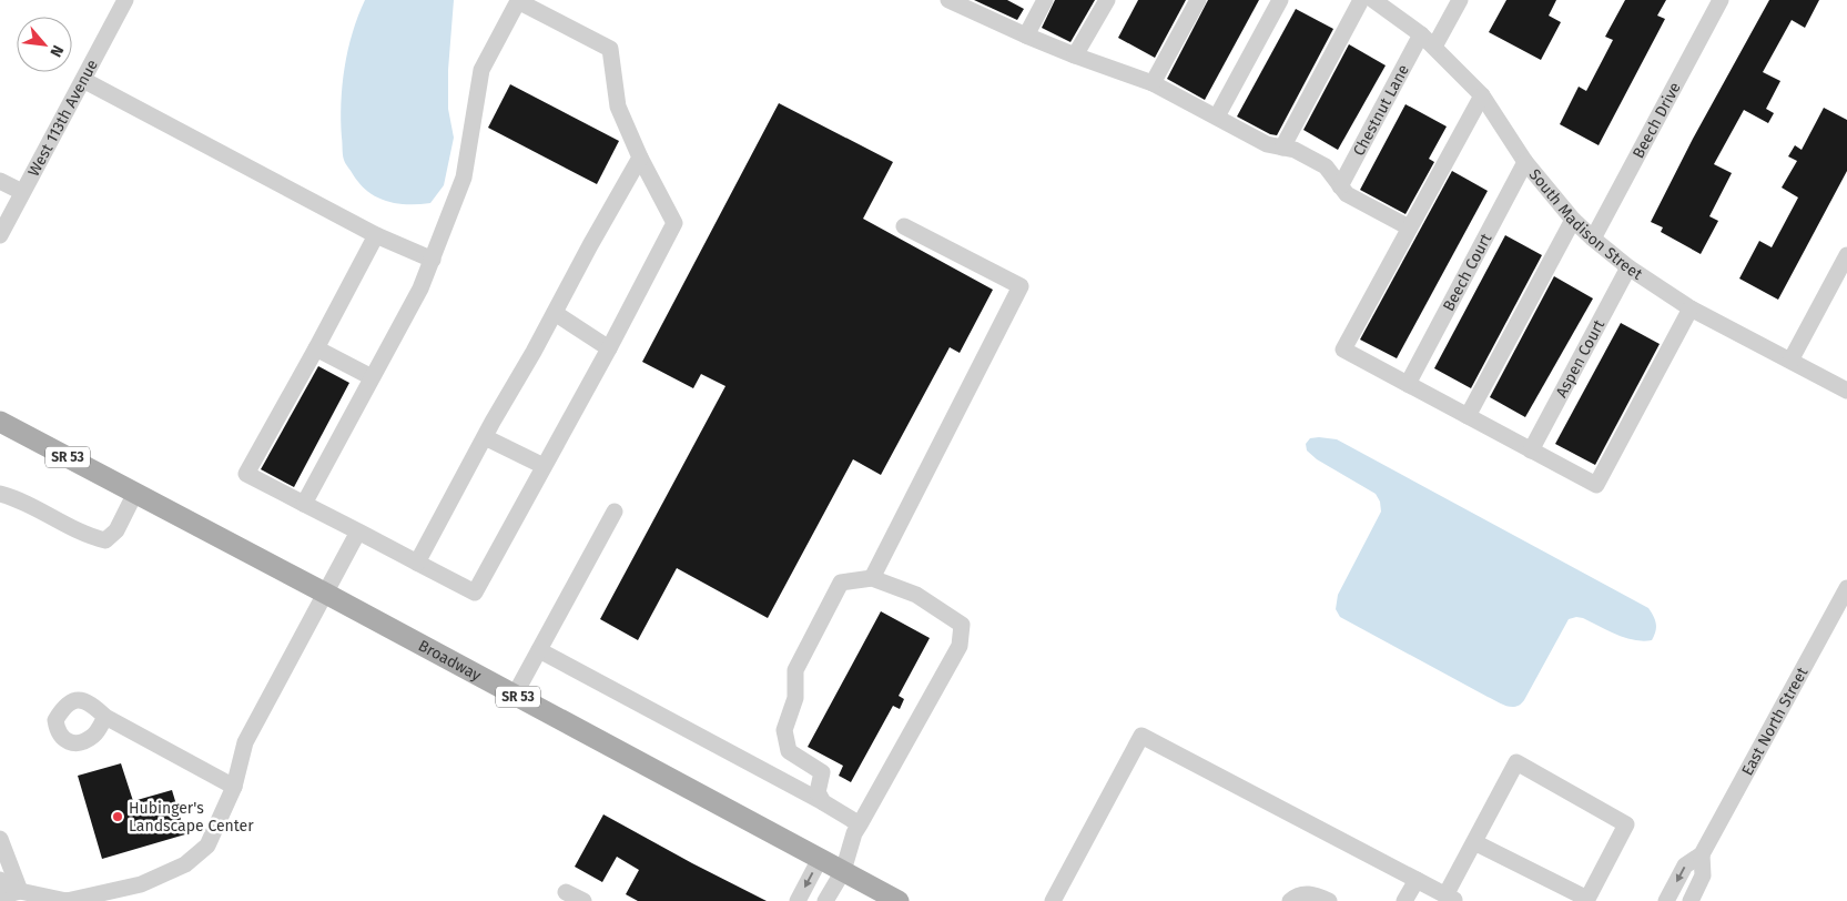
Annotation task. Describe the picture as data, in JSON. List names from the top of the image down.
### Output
{
  "streets": {
    "main road": ["SR 53", "Broadway"],
    "street": [
      "Chestnut Lane",
      "West 113th Avenue",
      "Beech Drive",
      "South Madison Street",
      "Beech Court",
      "Aspen Court",
      "East North Street"
    ]
  },
  "crossings": [
    ["Chestnut Lane", "South Madison Street"],
    ["Beech Drive", "South Madison Street"],
    ["South Madison Street", "Beech Court"],
    ["South Madison Street", "Aspen Court"]
  ],
  "places": ["Hubinger's Landscape Center"],
  "north": "bottom right"
}
